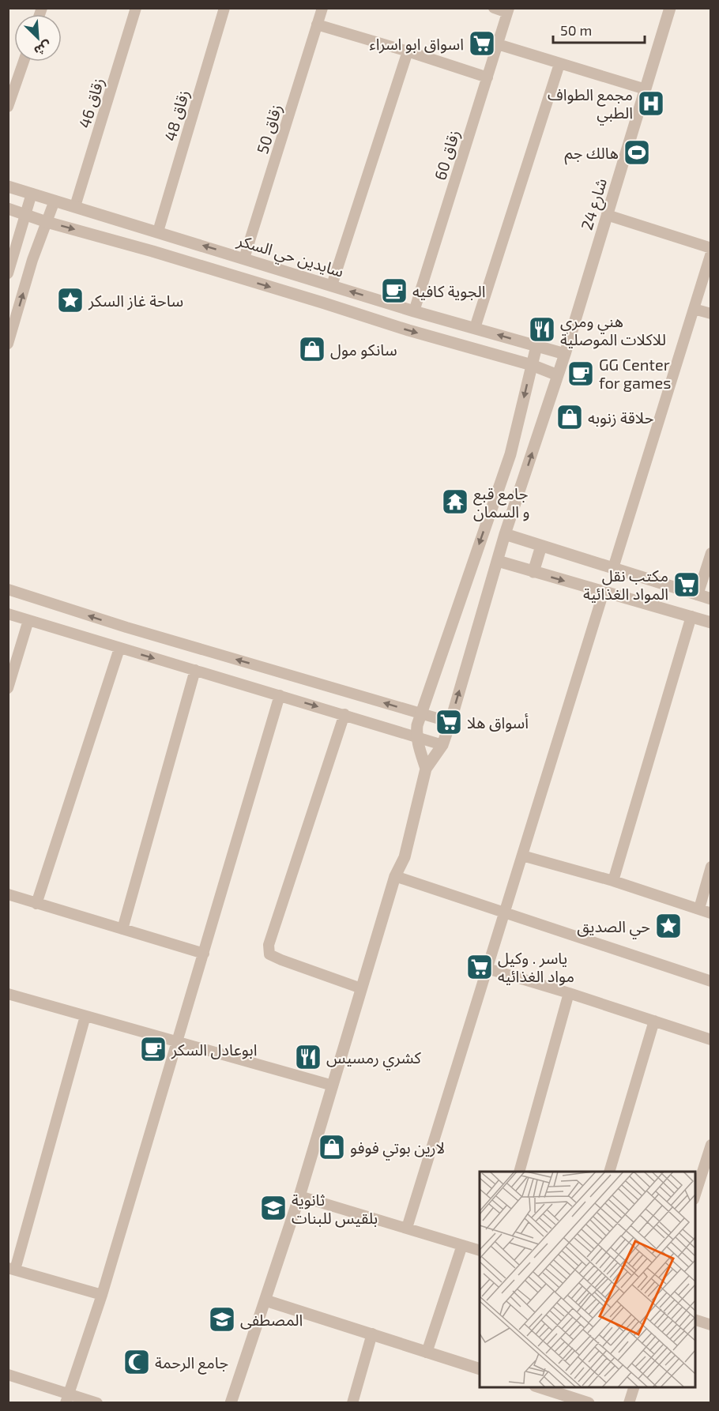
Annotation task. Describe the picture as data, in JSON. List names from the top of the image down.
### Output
{
  "streets": {
    "street": [
      "زقاق 46",
      "زقاق 48",
      "زقاق 50",
      "زقاق 60",
      "شارع 24",
      "سايدين حي السكر"
    ]
  },
  "crossings": [
    ["زقاق 46", "سايدين حي السكر"],
    ["زقاق 48", "سايدين حي السكر"],
    ["زقاق 50", "سايدين حي السكر"],
    ["زقاق 60", "سايدين حي السكر"],
    ["شارع 24", "سايدين حي السكر"]
  ],
  "places": {
    "supermarket": [
      "اسواق ابو اسراء",
      "مكتب نقل المواد الغذائية",
      "أسواق هلا",
      "ياسر . وكيل مواد الغذائيه"
    ],
    "hospital": ["مجمع الطواف الطبي"],
    "sports": ["هالك جم"],
    "cafe": ["الجوية كافيه", "GG Center for games", "ابوعادل السكر"],
    "place": ["ساحة غاز السكر", "حي الصديق"],
    "restaurant": ["هني ومري للاكلات الموصلية", "كشري رمسيس"],
    "shop": ["سانكو مول", "حلاقة زنوبه", "لارين بوتي فوفو"],
    "temple": ["جامع قبع و السمان"],
    "school or university": ["ثانوية بلقيس للبنات", "المصطفى"],
    "mosque": ["جامع الرحمة"]
  },
  "scale_bar": "50 m",
  "north": "bottom right"
}
